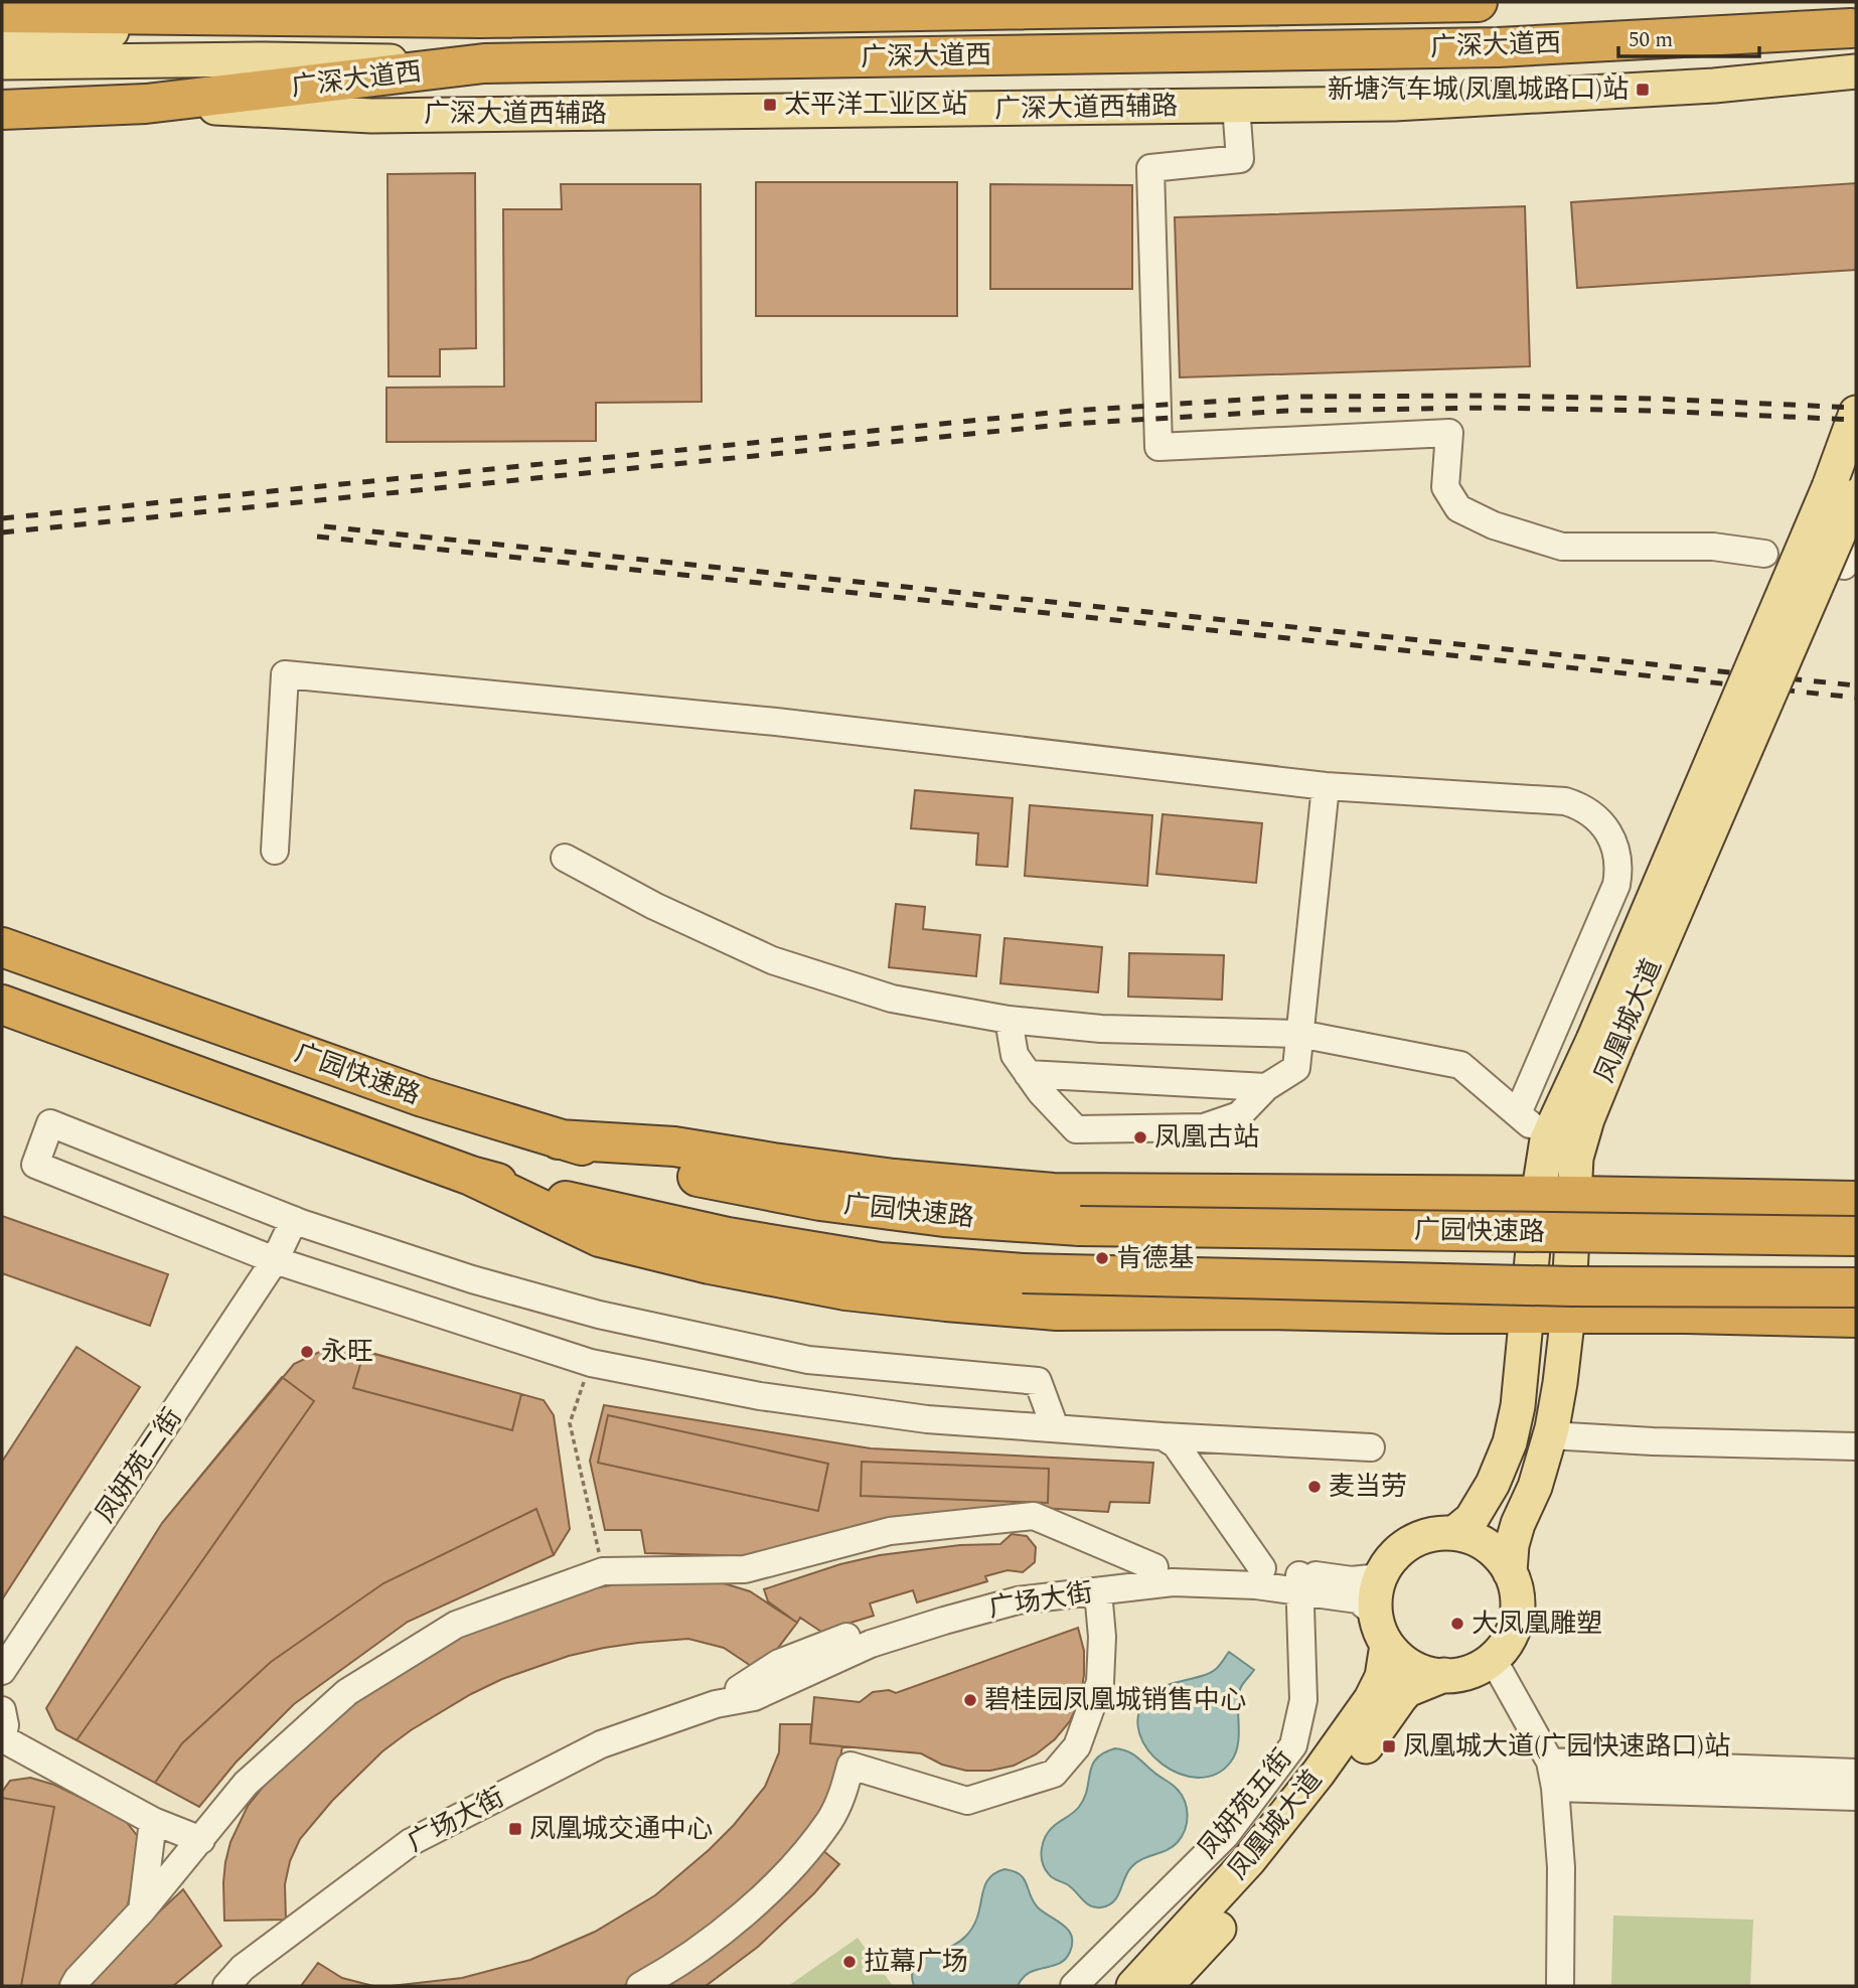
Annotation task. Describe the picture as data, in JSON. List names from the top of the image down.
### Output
{
  "streets": {
    "highway": ["广深大道西", "广园快速路"],
    "main road": ["广深大道西辅路", "凤凰城大道"],
    "street": ["凤妍苑二街", "广场大街", "凤妍苑五街"]
  },
  "crossings": [
    ["广深大道西", "广深大道西辅路"],
    ["凤凰城大道", "广场大街"],
    ["广场大街", "凤妍苑五街"]
  ],
  "places": {
    "transit": [
      "新塘汽车城(凤凰城路口)站",
      "太平洋工业区站",
      "凤凰城大道(广园快速路口)站",
      "凤凰城交通中心"
    ],
    "other": [
      "凤凰古站",
      "肯德基",
      "永旺",
      "麦当劳",
      "大凤凰雕塑",
      "碧桂园凤凰城销售中心",
      "拉幕广场"
    ]
  },
  "scale_bar": "50 m"
}
